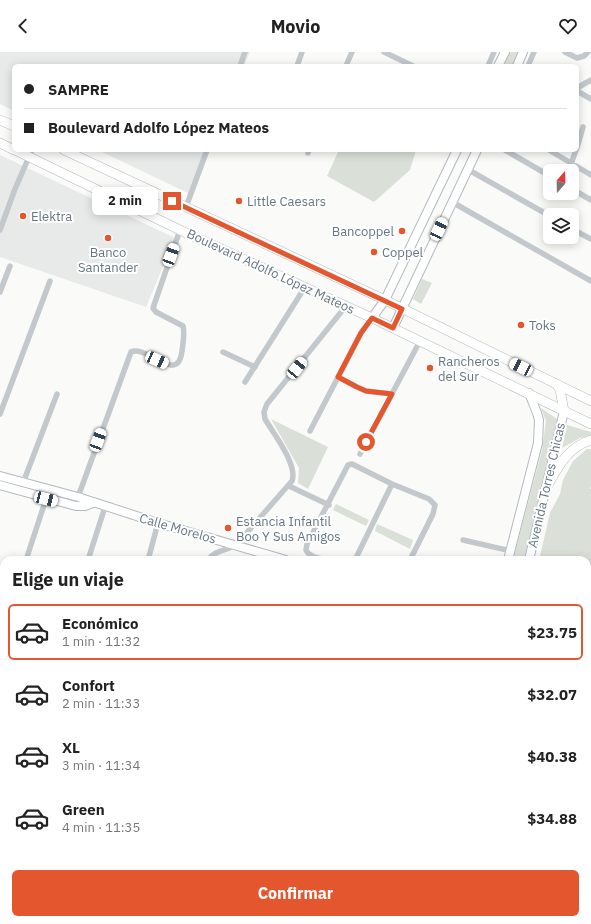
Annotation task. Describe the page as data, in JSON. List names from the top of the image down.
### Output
{
  "streets": {
    "main road": ["Boulevard Adolfo López Mateos", "Avenida Torres Chicas", "Calle Morelos"]
  },
  "crossings": [
    ["Boulevard Adolfo López Mateos", "Avenida Torres Chicas"]
  ],
  "places": [
    "Little Caesars",
    "Elektra",
    "Bancoppel",
    "Banco Santander",
    "Coppel",
    "Toks",
    "Rancheros del Sur",
    "Estancia Infantil Boo Y Sus Amigos"
  ],
  "north": "top",
  "page": {
    "header": "Movio",
    "banner": ["SAMPRE", "Boulevard Adolfo López Mateos"],
    "bubble": "2 min",
    "heading": "Elige un viaje",
    "list": [
      {
        "name": "Económico",
        "note": "1 min · 11:32",
        "value": "$23.75"
      },
      {
        "name": "Confort",
        "note": "2 min · 11:33",
        "value": "$32.07"
      },
      {
        "name": "XL",
        "note": "3 min · 11:34",
        "value": "$40.38"
      },
      {
        "name": "Green",
        "note": "4 min · 11:35",
        "value": "$34.88"
      }
    ],
    "buttons": "Confirmar"
  }
}
